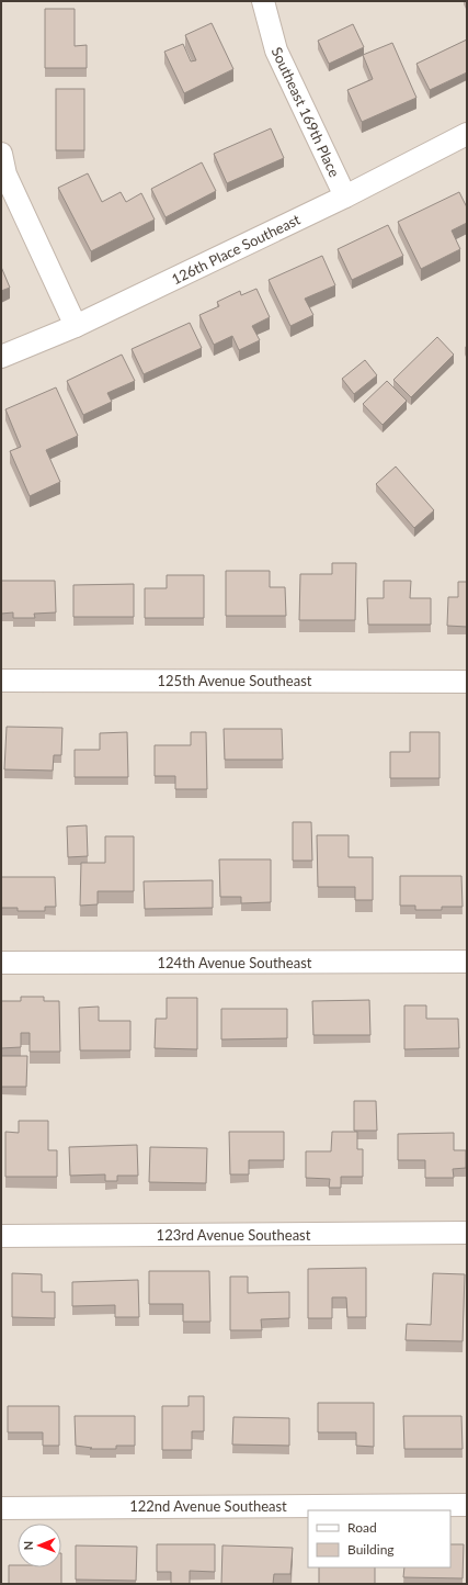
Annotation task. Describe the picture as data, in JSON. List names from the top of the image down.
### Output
{
  "streets": {
    "street": [
      "Southeast 169th Place",
      "126th Place Southeast",
      "125th Avenue Southeast",
      "124th Avenue Southeast",
      "123rd Avenue Southeast",
      "122nd Avenue Southeast"
    ]
  },
  "crossings": [
    ["Southeast 169th Place", "126th Place Southeast"]
  ],
  "legend": ["Road", "Building"],
  "north": "left"
}
